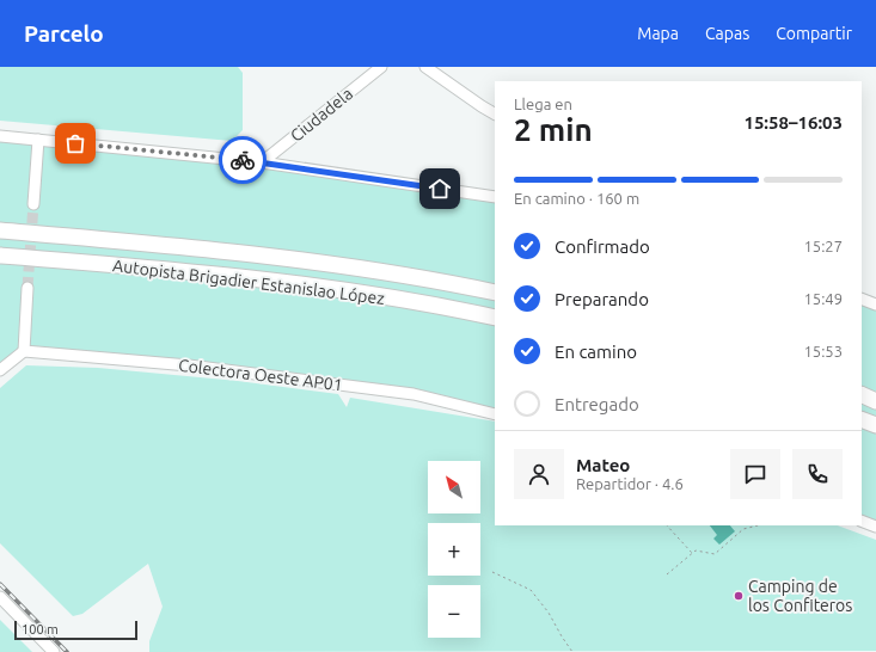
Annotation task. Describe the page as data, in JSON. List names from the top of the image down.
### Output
{
  "streets": {
    "highway": ["Autopista Brigadier Estanislao López"],
    "street": ["Ciudadela", "Colectora Oeste AP01"]
  },
  "places": ["Camping de los Confiteros"],
  "scale_bar": "100 m",
  "north": "top left",
  "page": {
    "header": "Parcelo",
    "nav": ["Mapa", "Capas", "Compartir"],
    "heading": ["2 min", "Llega en", "15:58–16:03"],
    "panel": ["Mateo", "Repartidor · 4.6"],
    "bar": "En camino · 160 m",
    "list": [
      ["Confirmado", "15:27"],
      ["Preparando", "15:49"],
      ["En camino", "15:53"],
      "Entregado"
    ],
    "map_buttons": ["+", "−"],
    "scale": "100 m"
  }
}
